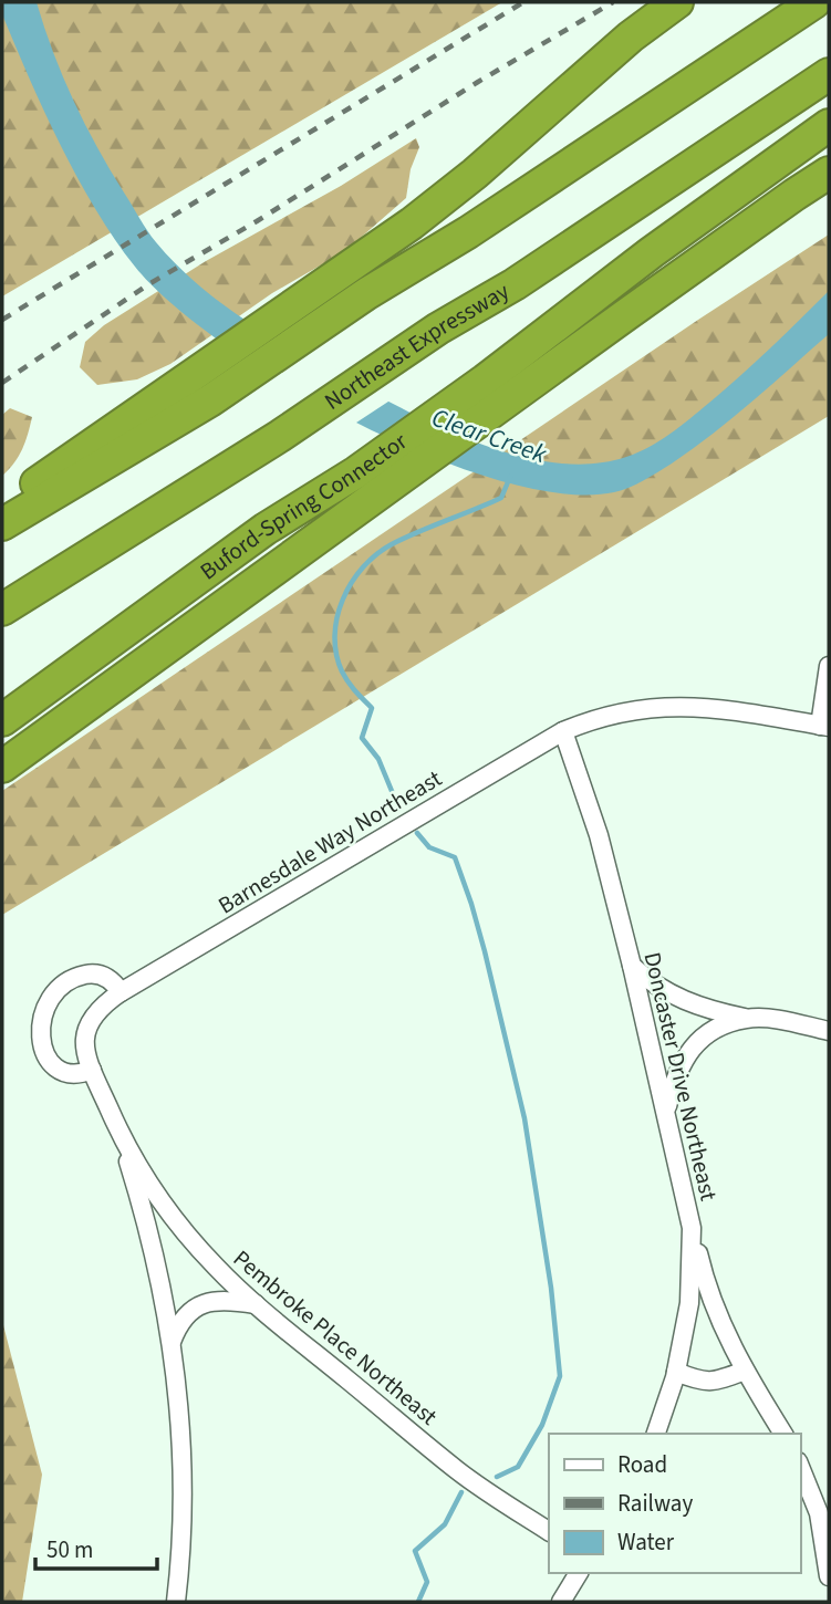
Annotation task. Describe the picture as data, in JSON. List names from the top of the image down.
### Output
{
  "streets": {
    "highway": ["Northeast Expressway", "Buford-Spring Connector"],
    "street": ["Barnesdale Way Northeast", "Doncaster Drive Northeast", "Pembroke Place Northeast"]
  },
  "crossings": [
    ["Barnesdale Way Northeast", "Doncaster Drive Northeast"],
    ["Barnesdale Way Northeast", "Pembroke Place Northeast"]
  ],
  "water": ["Clear Creek"],
  "legend": ["Road", "Railway", "Water"],
  "scale_bar": "50 m"
}
